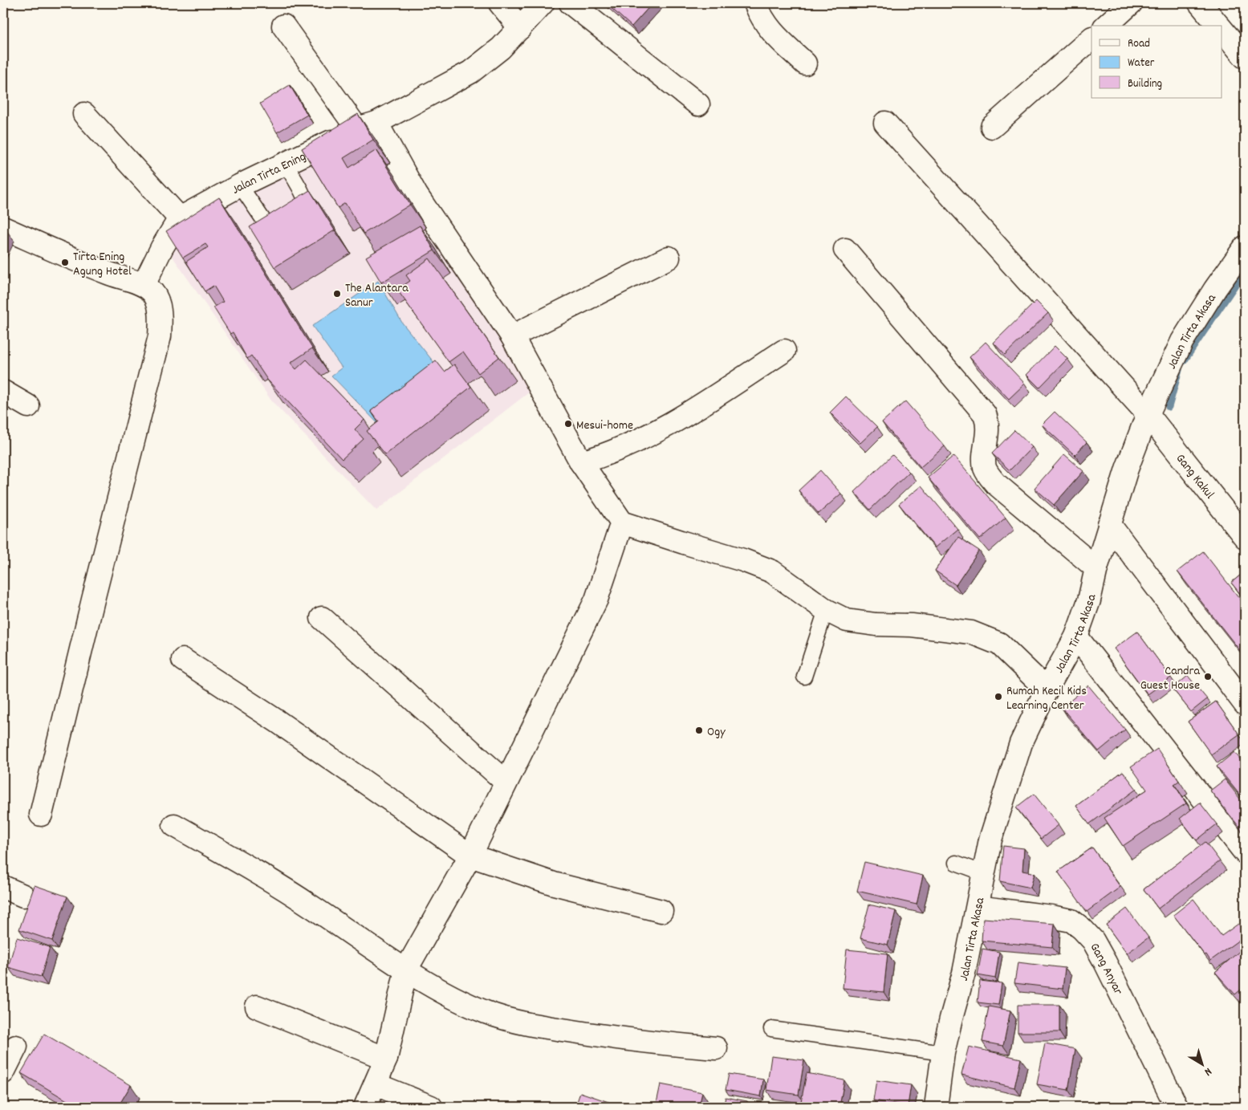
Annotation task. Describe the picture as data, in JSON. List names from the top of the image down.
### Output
{
  "streets": {
    "street": [
      "Jalan Tirta Ening",
      "Jalan Tirta Akasa",
      "Gang Kakul",
      "Gang Anyar"
    ]
  },
  "crossings": [
    ["Jalan Tirta Akasa", "Gang Kakul"],
    ["Jalan Tirta Akasa", "Gang Anyar"]
  ],
  "places": [
    "Tirta Ening Agung Hotel",
    "The Alantara Sanur",
    "Mesui-home",
    "Candra Guest House",
    "Rumah Kecil Kids Learning Center",
    "Ogy"
  ],
  "legend": ["Road", "Water", "Building"],
  "north": "bottom right"
}
